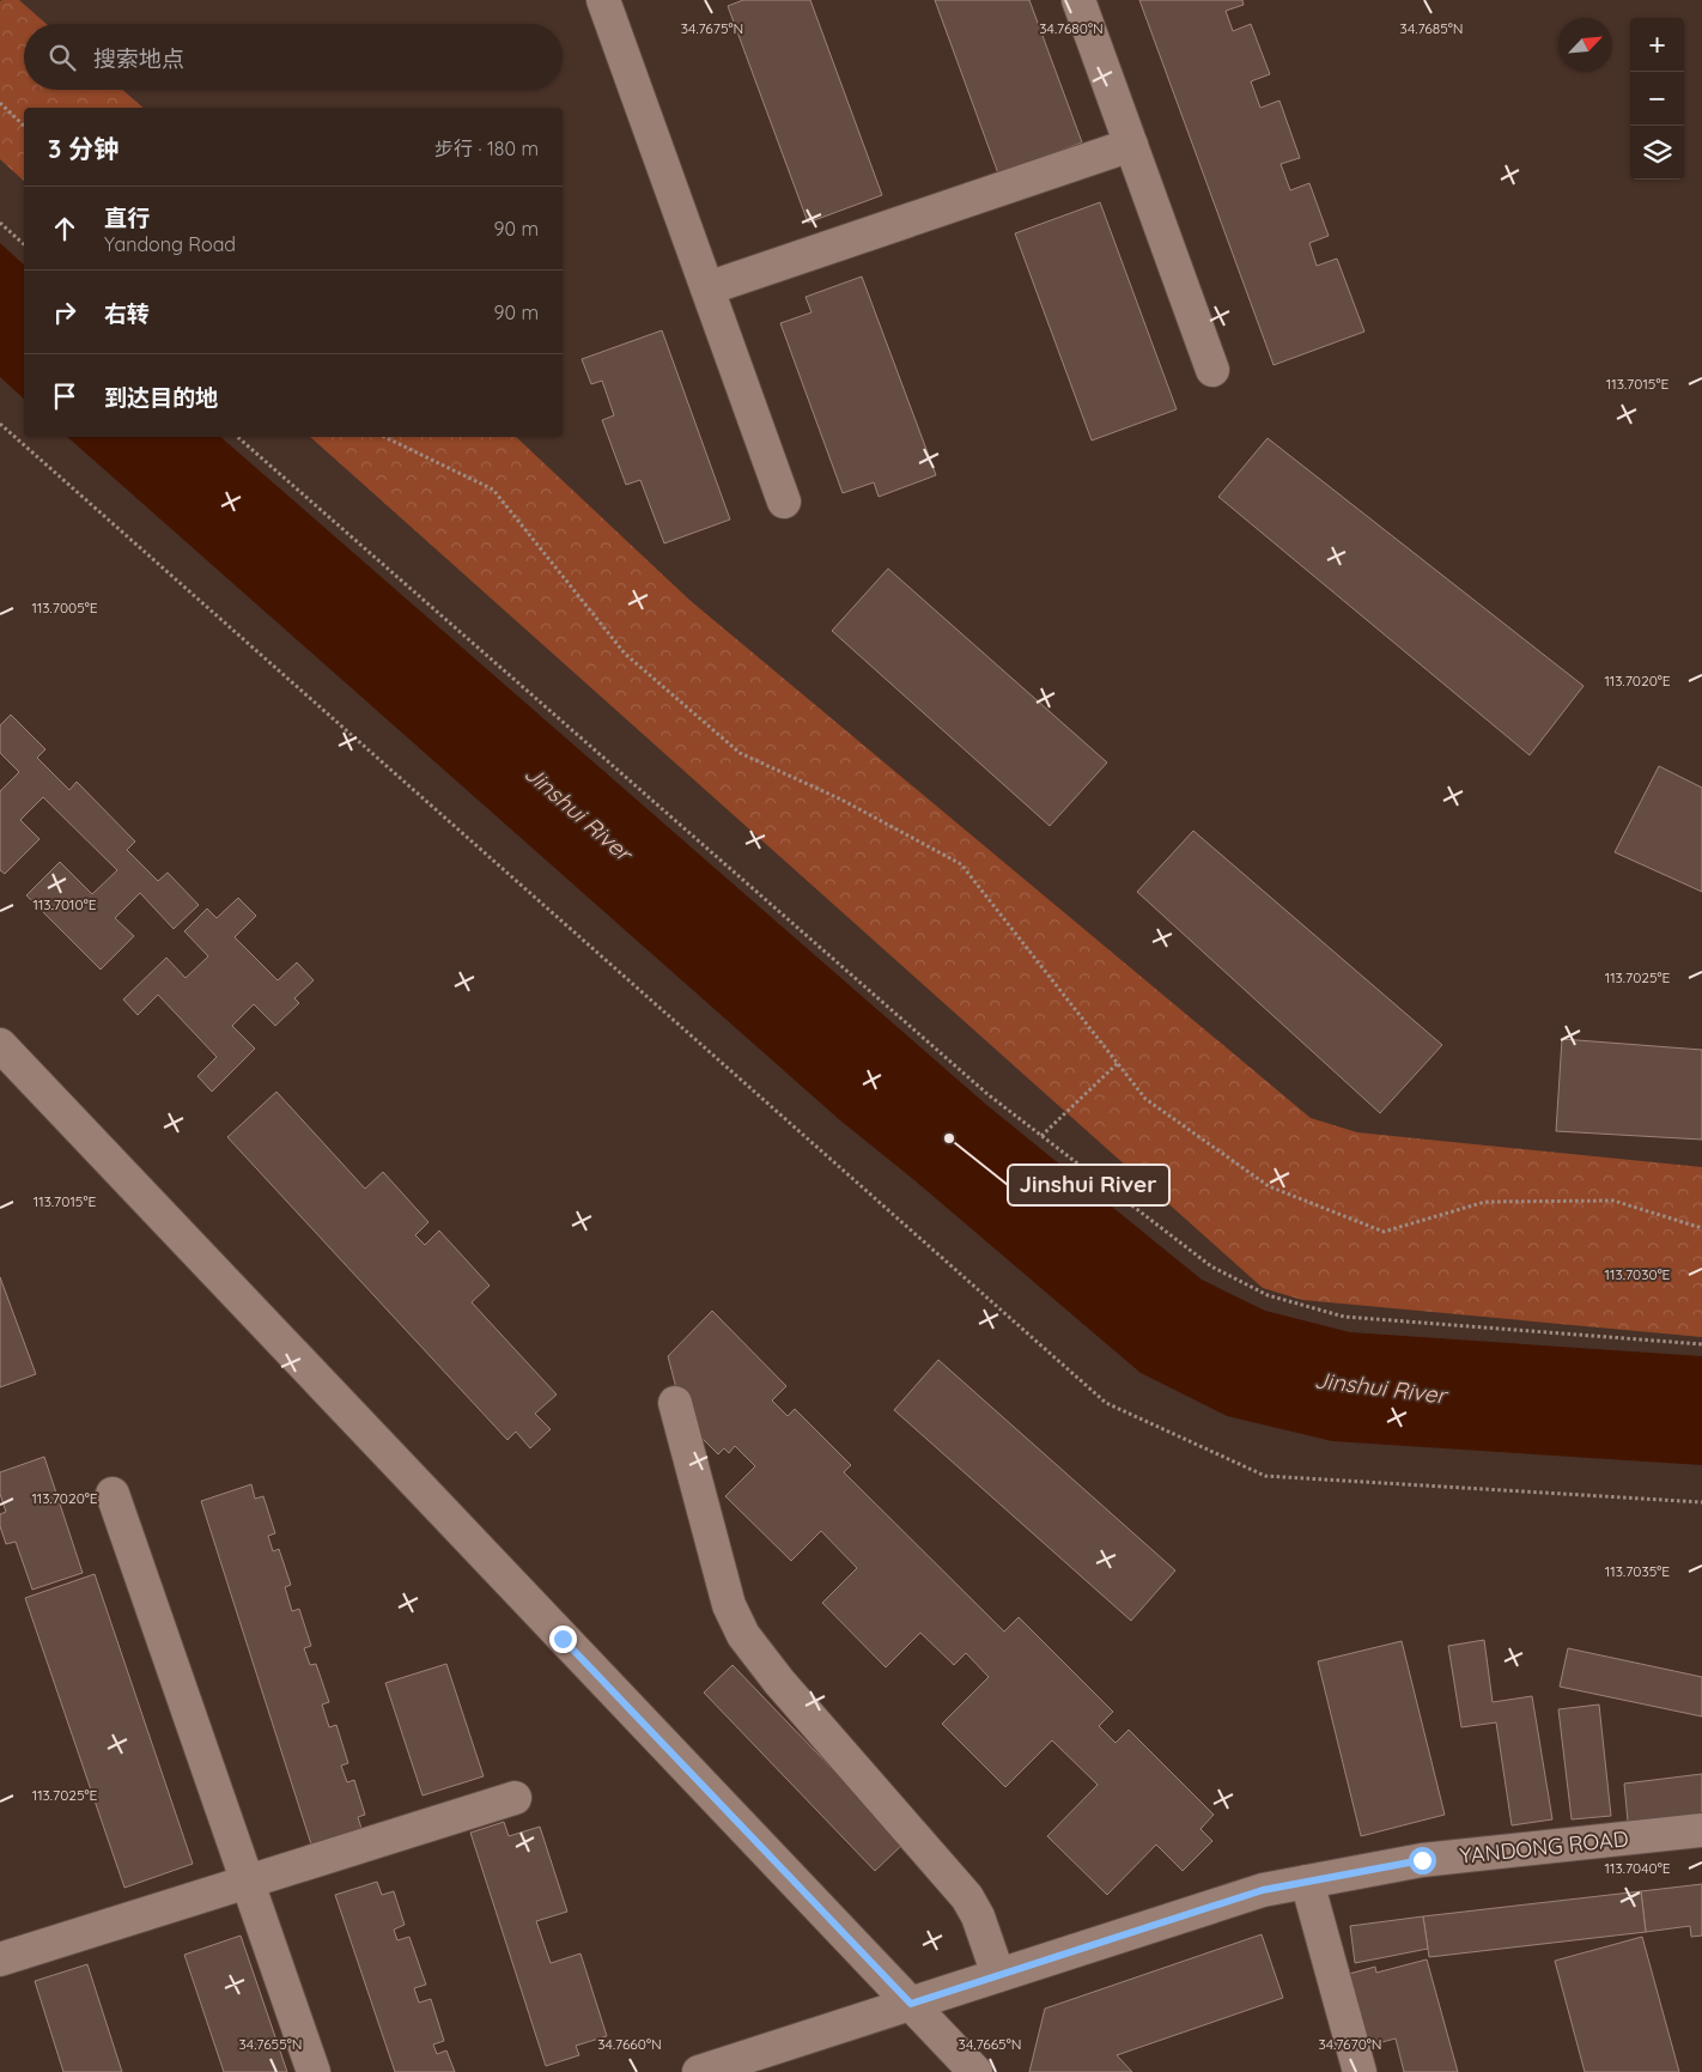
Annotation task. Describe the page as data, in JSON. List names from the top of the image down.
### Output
{
  "streets": {
    "street": ["YANDONG ROAD"]
  },
  "water": ["Jinshui River"],
  "places": ["Jinshui River"],
  "north": "top right",
  "page": {
    "map_buttons": ["+", "−"],
    "search": "搜索地点",
    "heading": ["3 分钟", "步行 · 180 m"],
    "list": [
      ["直行", "Yandong Road", "90 m"],
      ["右转", "90 m"],
      "到达目的地"
    ]
  },
  "coordinates": [
    "34.7675°N",
    "34.7680°N",
    "34.7685°N",
    "113.7015°E",
    "113.7005°E",
    "113.7020°E",
    "113.7010°E",
    "113.7025°E",
    "113.7030°E",
    "113.7035°E",
    "113.7040°E",
    "34.7655°N",
    "34.7660°N",
    "34.7665°N",
    "34.7670°N"
  ]
}
